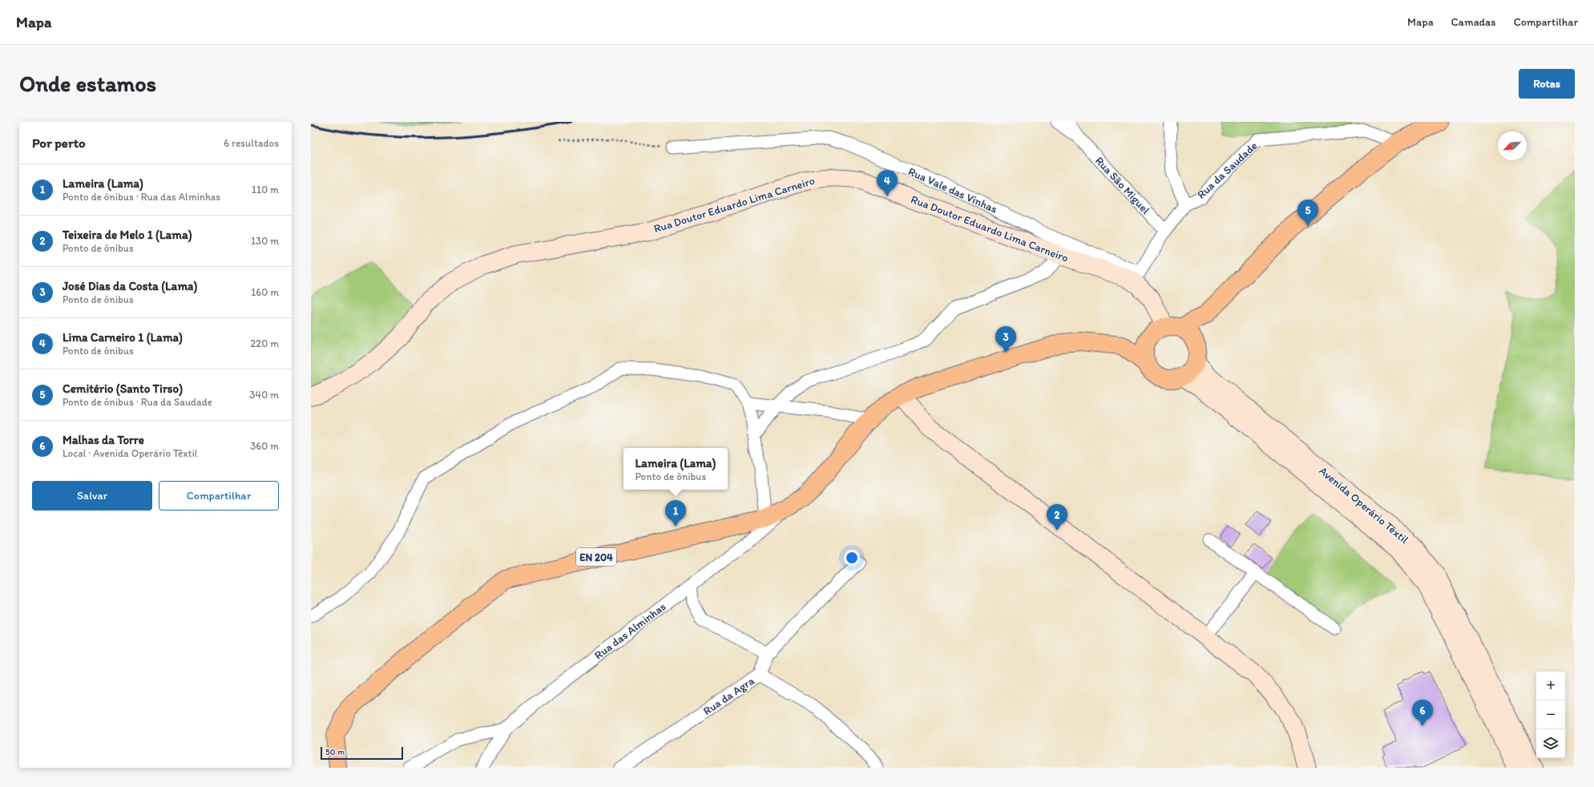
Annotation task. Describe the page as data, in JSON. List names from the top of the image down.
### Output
{
  "streets": {
    "main road": ["EN 204"],
    "street": [
      "Rua da Saudade",
      "Rua São Miguel",
      "Rua Vale das Vinhas",
      "Rua Doutor Eduardo Lima Carneiro",
      "Avenida Operário Têxtil",
      "Rua das Alminhas",
      "Rua da Agra"
    ]
  },
  "crossings": [
    ["Rua da Saudade", "Rua São Miguel"],
    ["Rua da Saudade", "Rua Vale das Vinhas"],
    ["Rua da Saudade", "EN 204"],
    ["Rua São Miguel", "Rua Vale das Vinhas"],
    ["Rua Doutor Eduardo Lima Carneiro", "Avenida Operário Têxtil"],
    ["Rua Doutor Eduardo Lima Carneiro", "EN 204"],
    ["Avenida Operário Têxtil", "EN 204"],
    ["EN 204", "Rua das Alminhas"]
  ],
  "scale_bar": "50 m",
  "north": "bottom left",
  "page": {
    "header": "Mapa",
    "nav": ["Mapa", "Camadas", "Compartilhar"],
    "buttons": [
      "Rotas",
      ["Salvar", "Compartilhar"]
    ],
    "title": "Onde estamos",
    "heading": ["Por perto", "6 resultados"],
    "list": [
      {
        "mark": "1",
        "name": "Lameira (Lama)",
        "note": "Ponto de ônibus · Rua das Alminhas",
        "value": "110 m"
      },
      {
        "mark": "2",
        "name": "Teixeira de Melo 1 (Lama)",
        "note": "Ponto de ônibus",
        "value": "130 m"
      },
      {
        "mark": "3",
        "name": "José Dias da Costa (Lama)",
        "note": "Ponto de ônibus",
        "value": "160 m"
      },
      {
        "mark": "4",
        "name": "Lima Carneiro 1 (Lama)",
        "note": "Ponto de ônibus",
        "value": "220 m"
      },
      {
        "mark": "5",
        "name": "Cemitério (Santo Tirso)",
        "note": "Ponto de ônibus · Rua da Saudade",
        "value": "340 m"
      },
      {
        "mark": "6",
        "name": "Malhas da Torre",
        "note": "Local · Avenida Operário Têxtil",
        "value": "360 m"
      }
    ],
    "pins": [
      "4",
      "5",
      "3",
      "1",
      "2",
      "6"
    ],
    "popup": ["Lameira (Lama)", "Ponto de ônibus"],
    "map_buttons": ["+", "−"],
    "scale": "50 m"
  }
}
